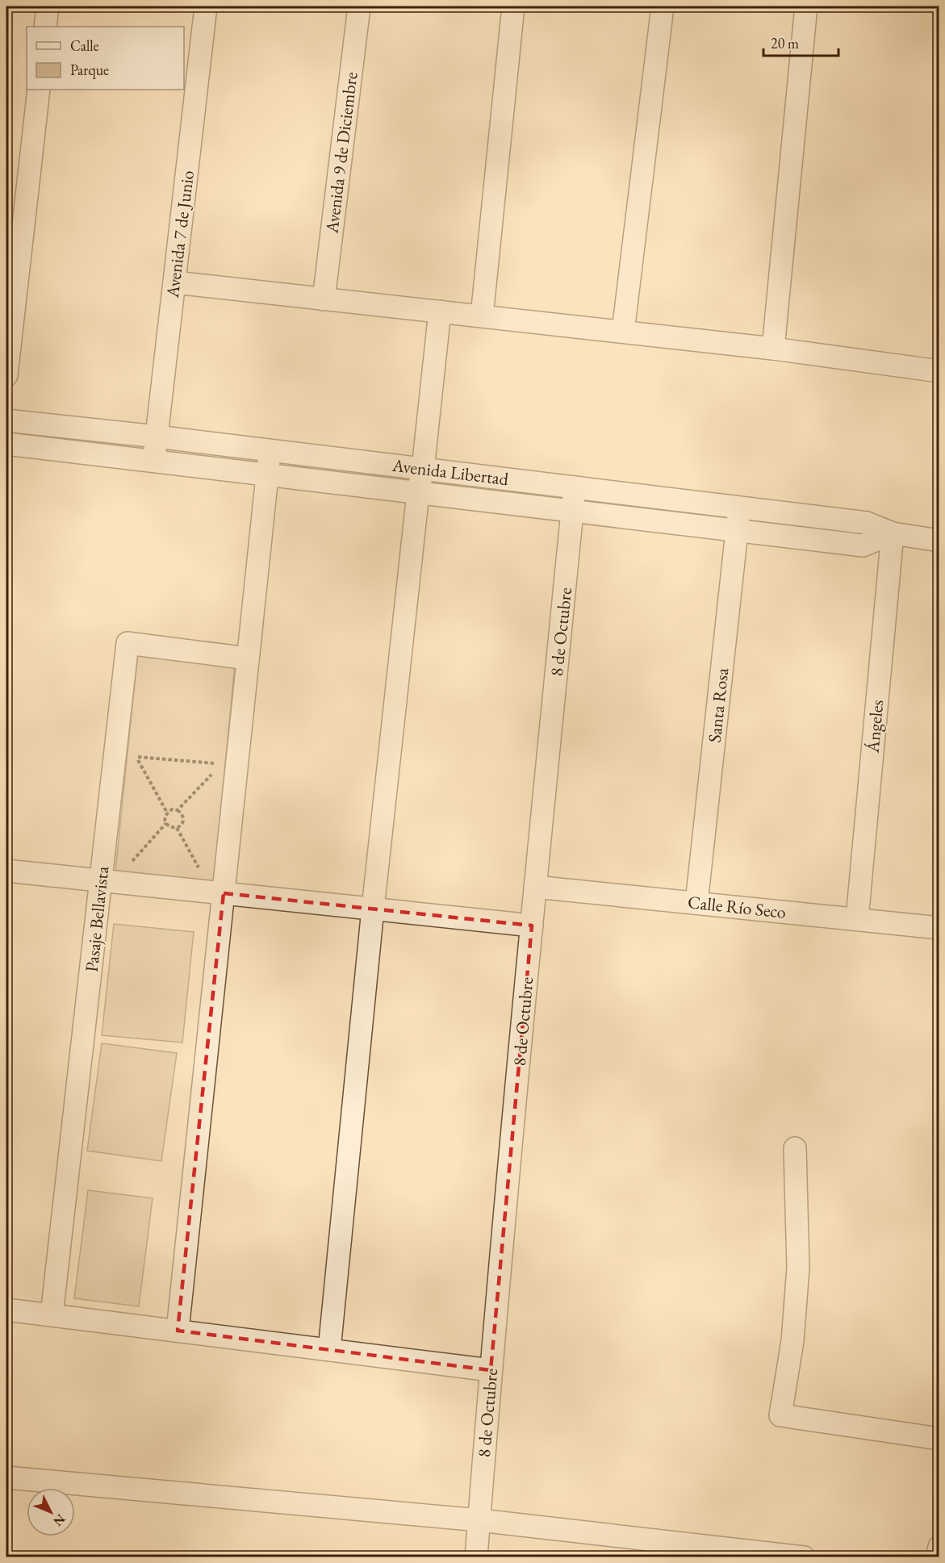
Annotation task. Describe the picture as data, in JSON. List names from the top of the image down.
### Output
{
  "streets": {
    "street": [
      "Avenida 9 de Diciembre",
      "Avenida 7 de Junio",
      "Avenida Libertad",
      "8 de Octubre",
      "Santa Rosa",
      "Ángeles",
      "Calle Río Seco",
      "Pasaje Bellavista"
    ]
  },
  "crossings": [
    ["Avenida 7 de Junio", "Avenida Libertad"],
    ["Avenida Libertad", "8 de Octubre"],
    ["Avenida Libertad", "Santa Rosa"],
    ["Avenida Libertad", "Ángeles"],
    ["8 de Octubre", "Calle Río Seco"],
    ["Santa Rosa", "Calle Río Seco"],
    ["Ángeles", "Calle Río Seco"]
  ],
  "legend": ["Calle", "Parque"],
  "scale_bar": "20 m",
  "north": "bottom right"
}
